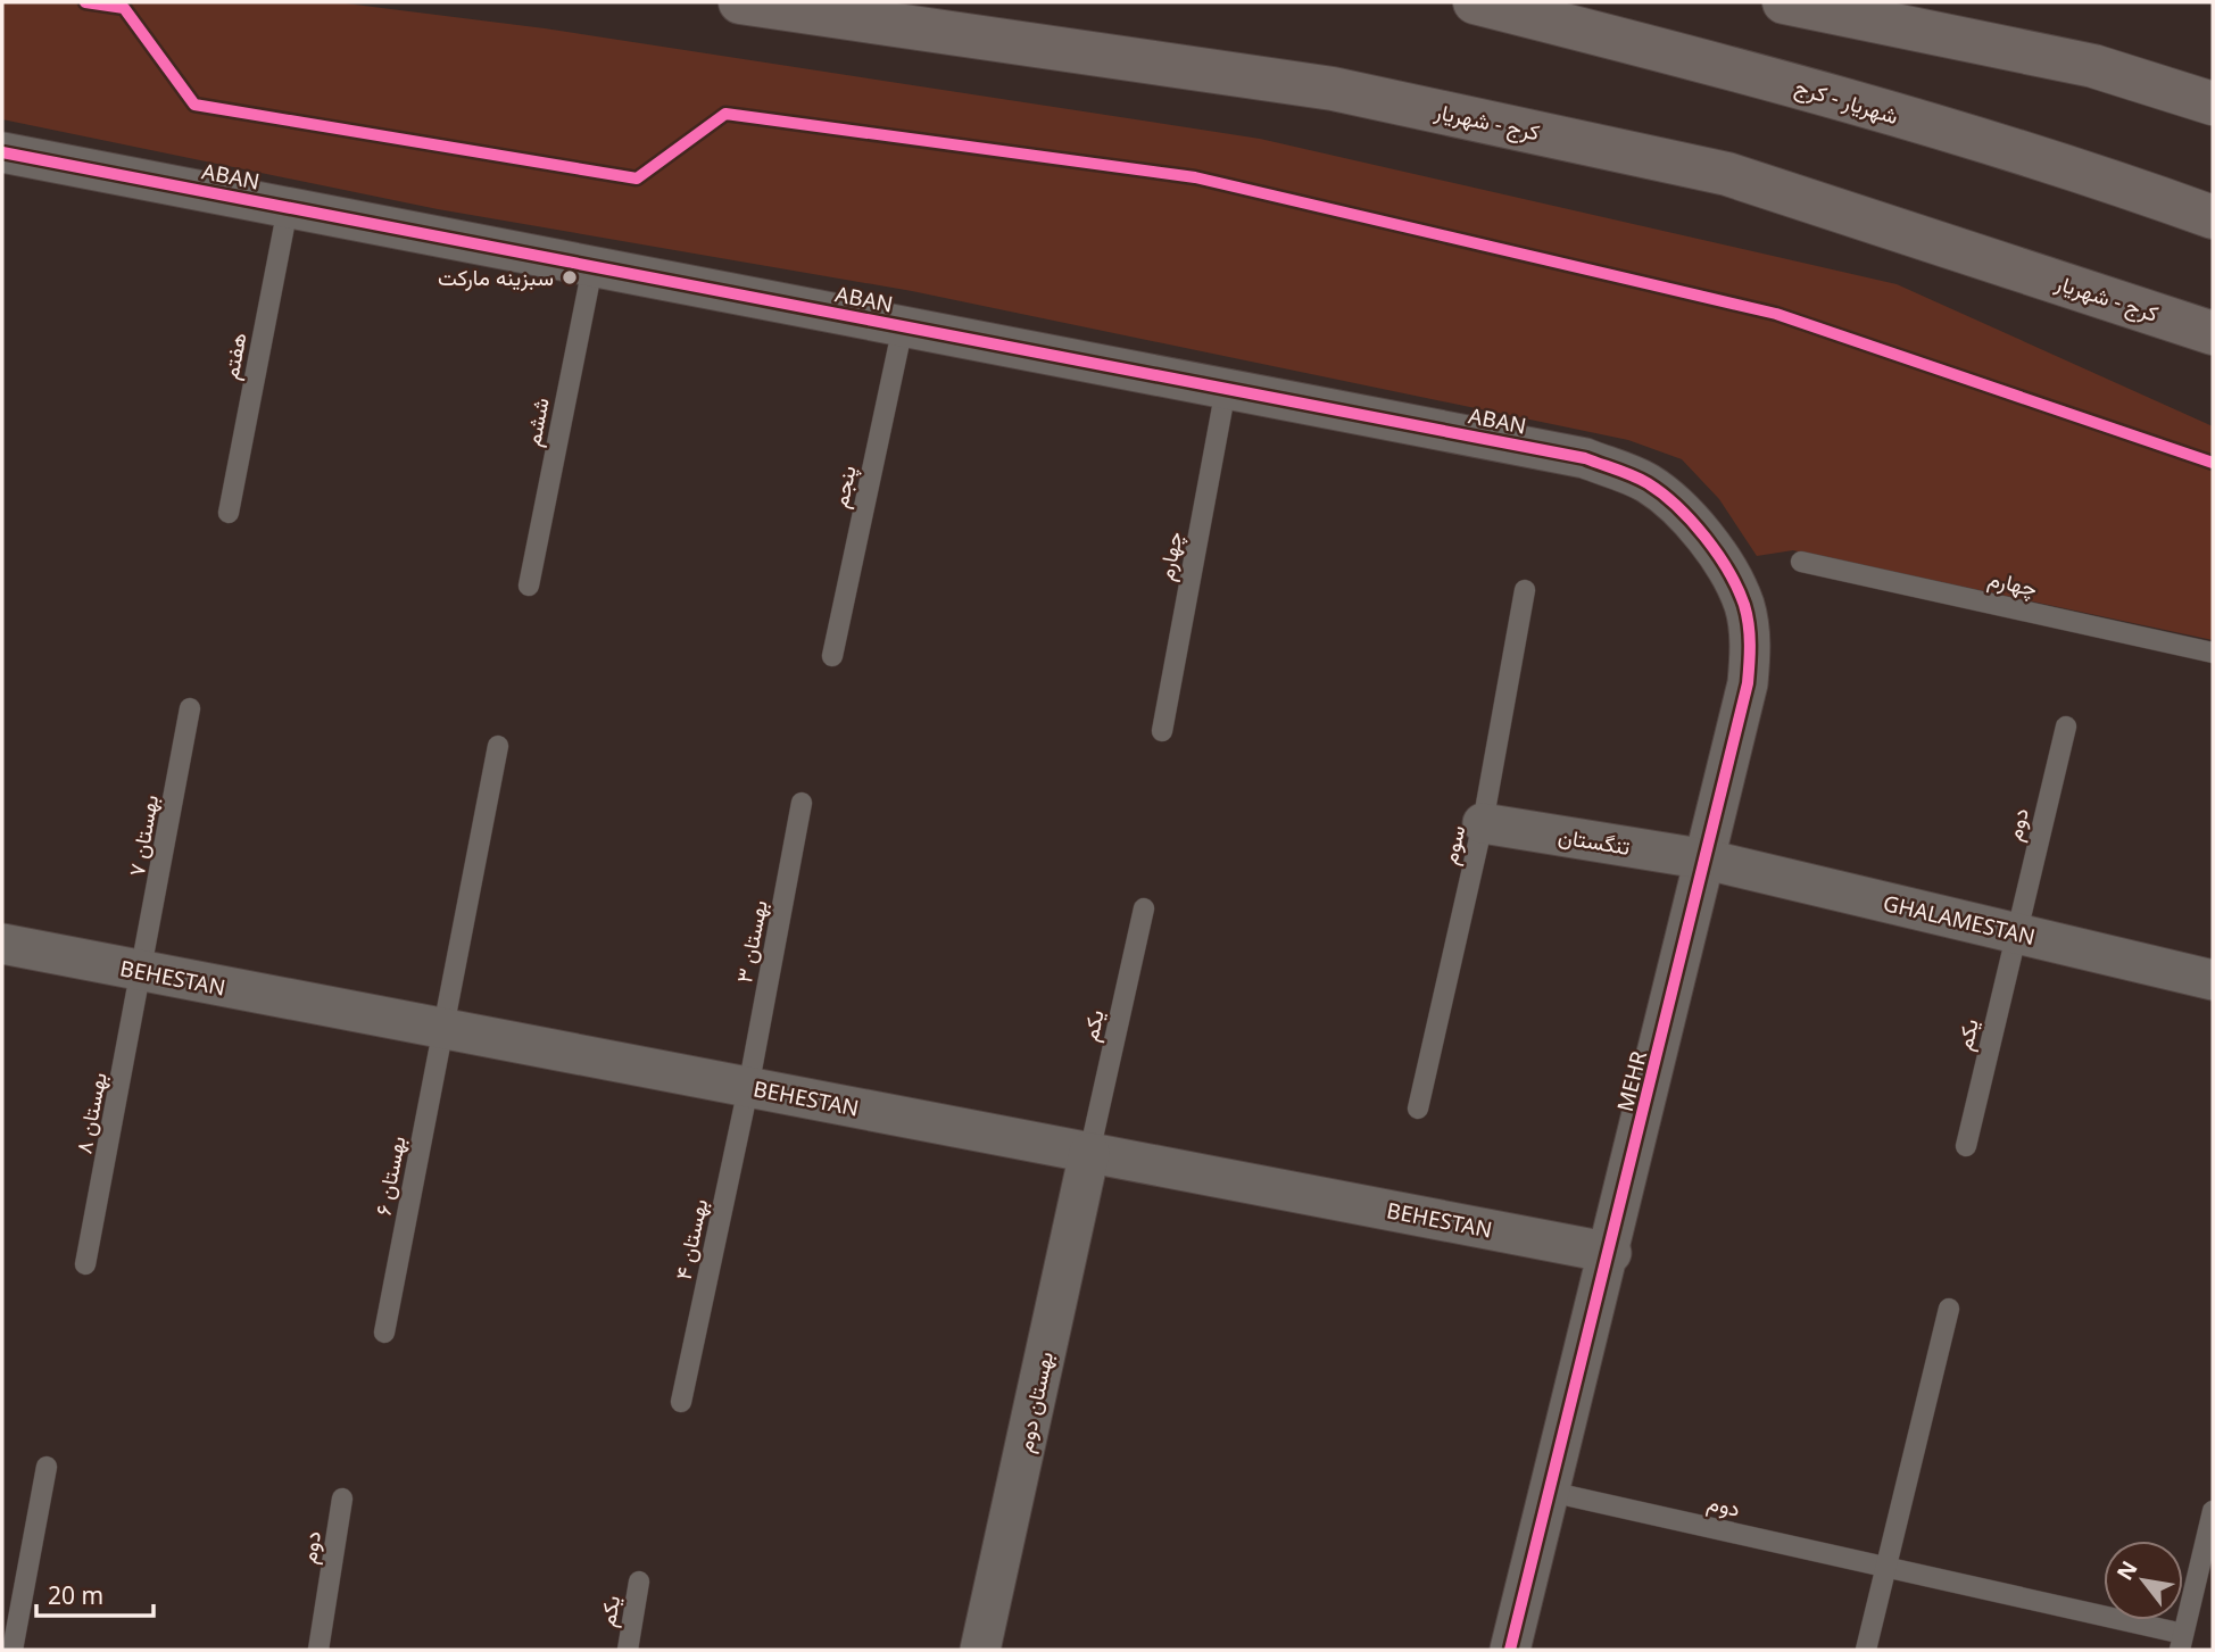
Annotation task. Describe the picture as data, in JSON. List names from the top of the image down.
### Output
{
  "streets": {
    "main road": ["شهریار - کرج", "کرج - شهریار"],
    "street": [
      "ABAN",
      "تنگستان",
      "GHALAMESTAN",
      "BEHESTAN",
      "MEHR",
      "بهستان دوم"
    ],
    "lane": [
      "هفتم",
      "ششم",
      "پنجم",
      "چهارم",
      "دوم",
      "بهستان ۷",
      "سوم",
      "بهستان ۳",
      "یکم",
      "بهستان ۸",
      "بهستان ۶",
      "بهستان ۴"
    ]
  },
  "crossings": [
    ["ABAN", "هفتم"],
    ["ABAN", "ششم"],
    ["ABAN", "پنجم"],
    ["ABAN", "چهارم"],
    ["ABAN", "MEHR"],
    ["دوم", "GHALAMESTAN"],
    ["دوم", "یکم"],
    ["دوم", "MEHR"],
    ["بهستان ۷", "BEHESTAN"],
    ["بهستان ۷", "بهستان ۸"],
    ["تنگستان", "سوم"],
    ["تنگستان", "GHALAMESTAN"],
    ["تنگستان", "MEHR"],
    ["GHALAMESTAN", "یکم"],
    ["GHALAMESTAN", "MEHR"],
    ["بهستان ۳", "BEHESTAN"],
    ["بهستان ۳", "بهستان ۴"],
    ["BEHESTAN", "یکم"],
    ["BEHESTAN", "MEHR"],
    ["BEHESTAN", "بهستان ۸"],
    ["BEHESTAN", "بهستان ۶"],
    ["BEHESTAN", "بهستان ۴"],
    ["BEHESTAN", "بهستان دوم"],
    ["یکم", "بهستان دوم"]
  ],
  "places": ["سبزینه مارکت"],
  "scale_bar": "20 m",
  "north": "top left"
}
